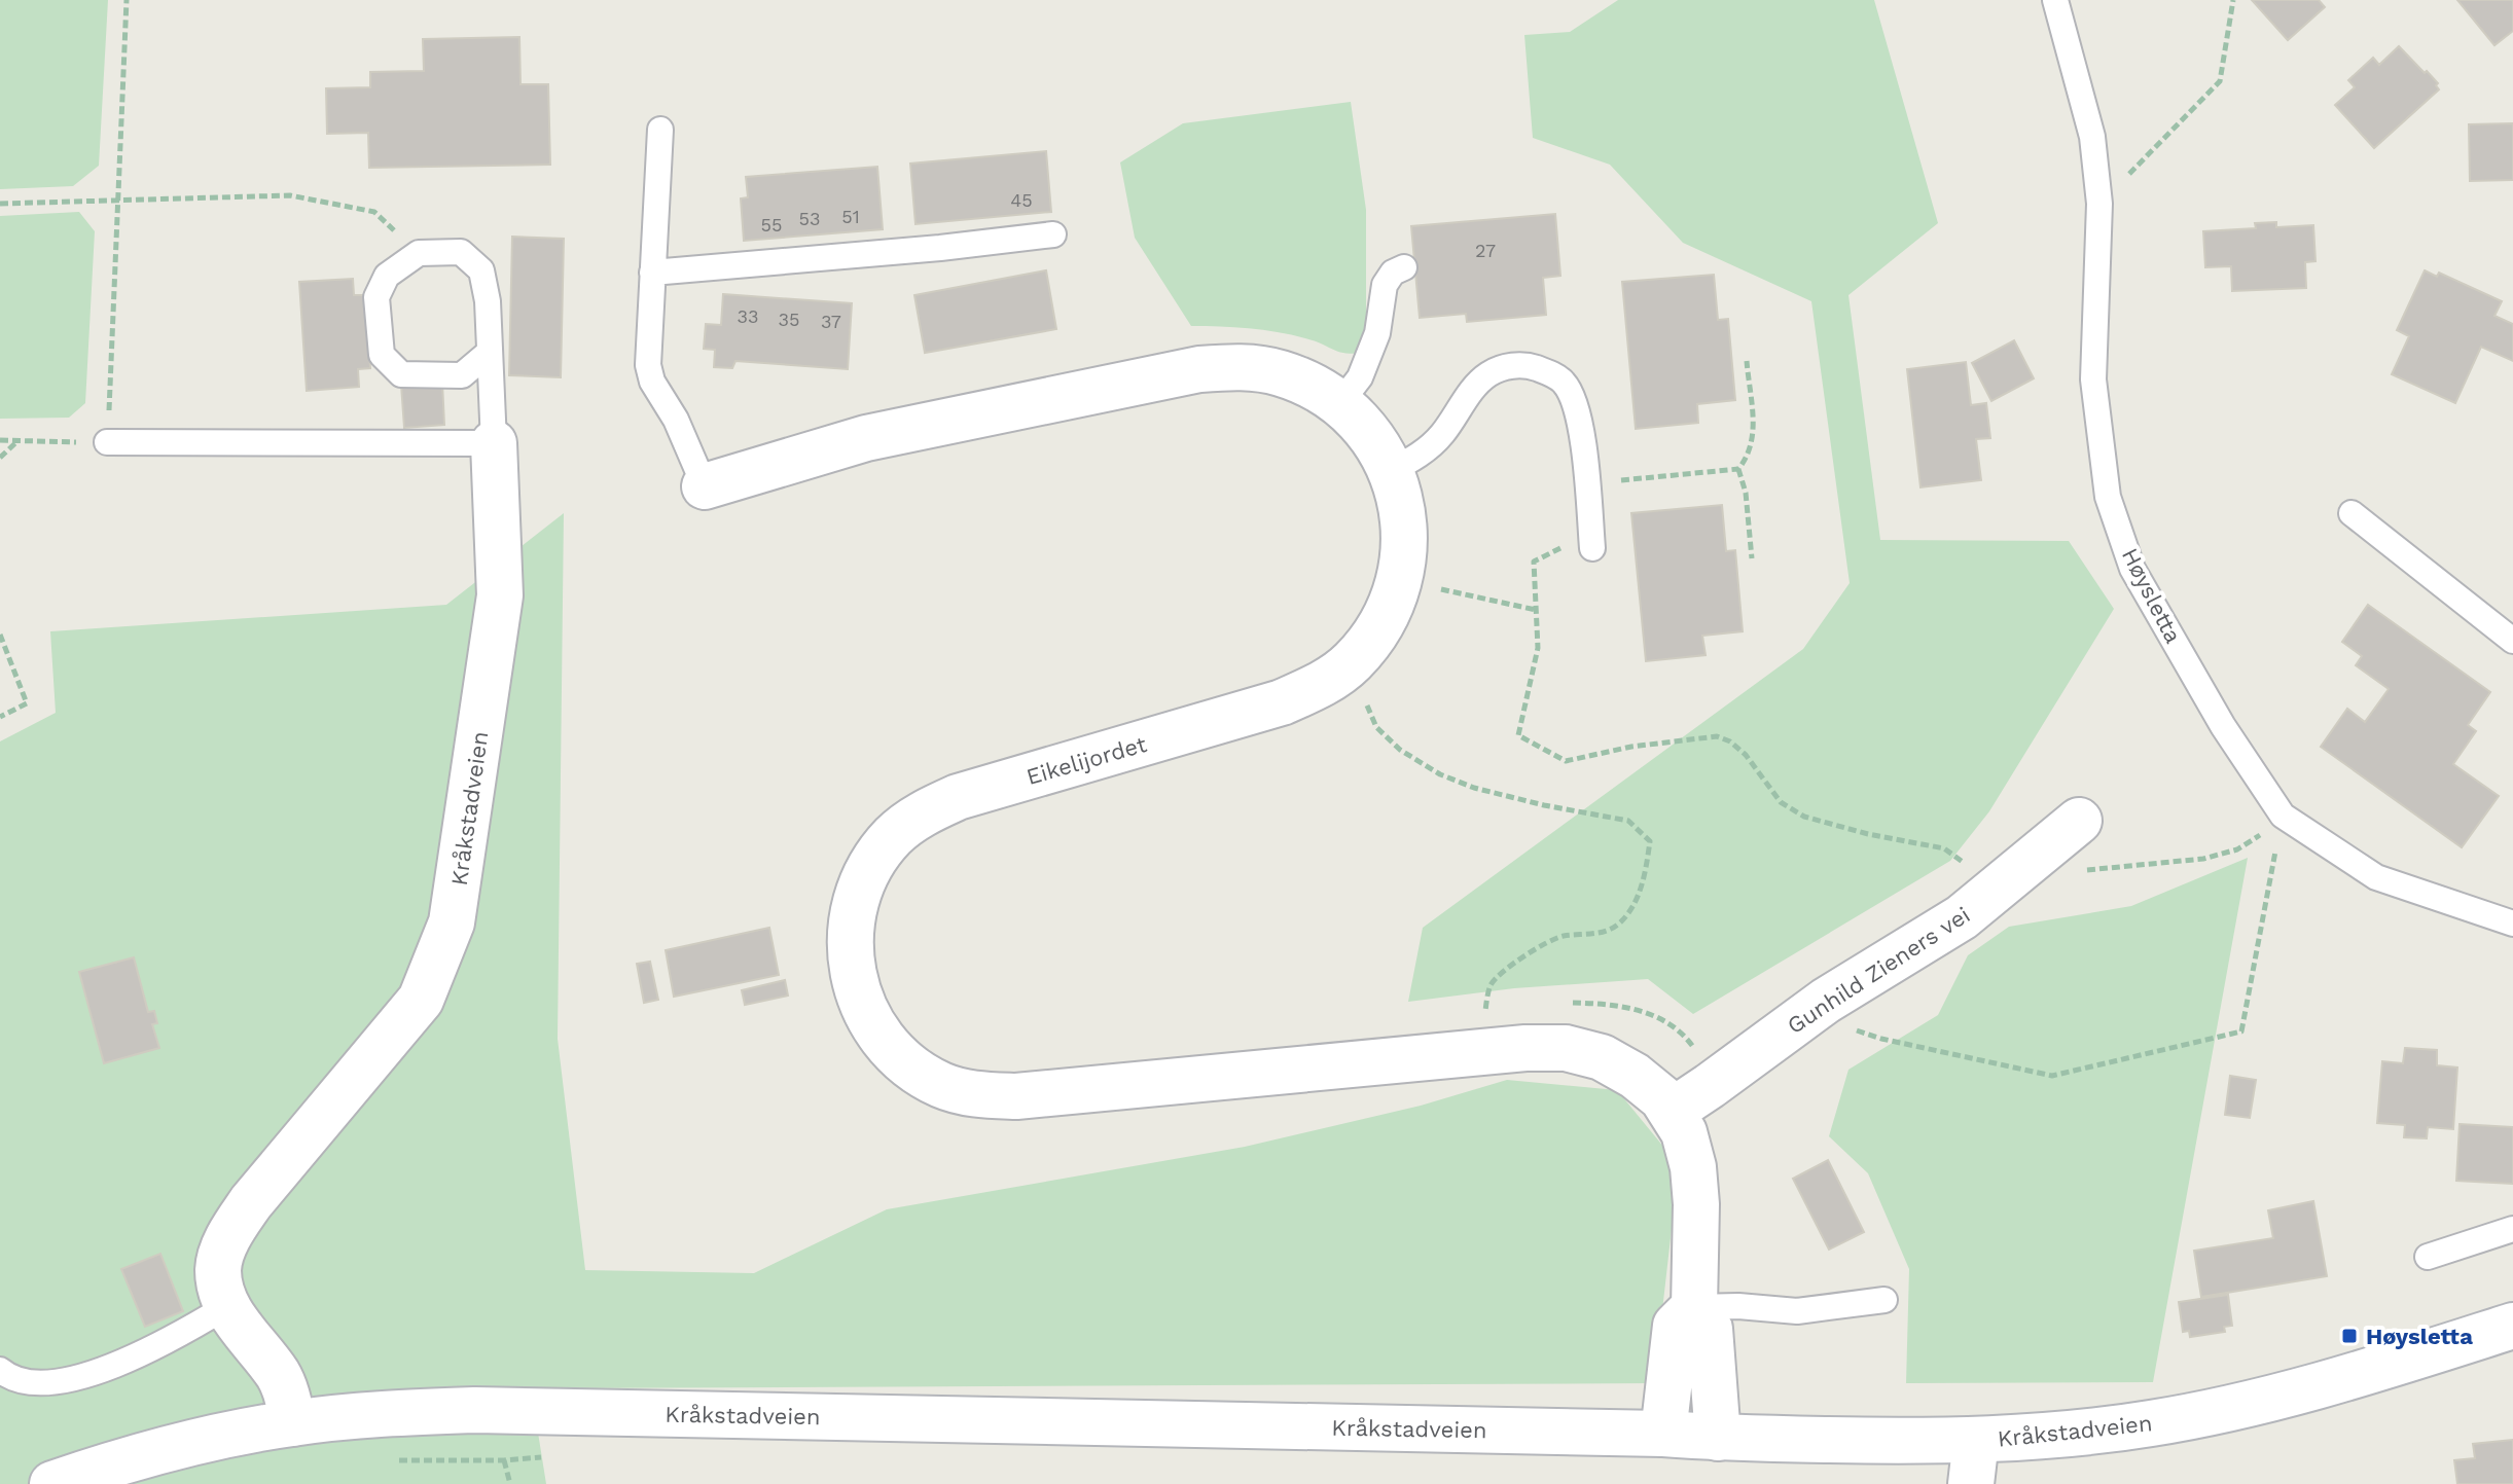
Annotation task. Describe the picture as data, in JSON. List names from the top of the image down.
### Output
{
  "streets": {
    "street": ["Eikelijordet", "Kråkstadveien", "Gunhild Zieners vei"],
    "lane": ["Høysletta"]
  },
  "crossings": [
    ["Eikelijordet", "Kråkstadveien"],
    ["Eikelijordet", "Gunhild Zieners vei"]
  ],
  "places": {
    "transit": ["Høysletta"]
  },
  "house_numbers": [
    "45",
    "51",
    "53",
    "55",
    "27",
    "33",
    "35",
    "37"
  ]
}
